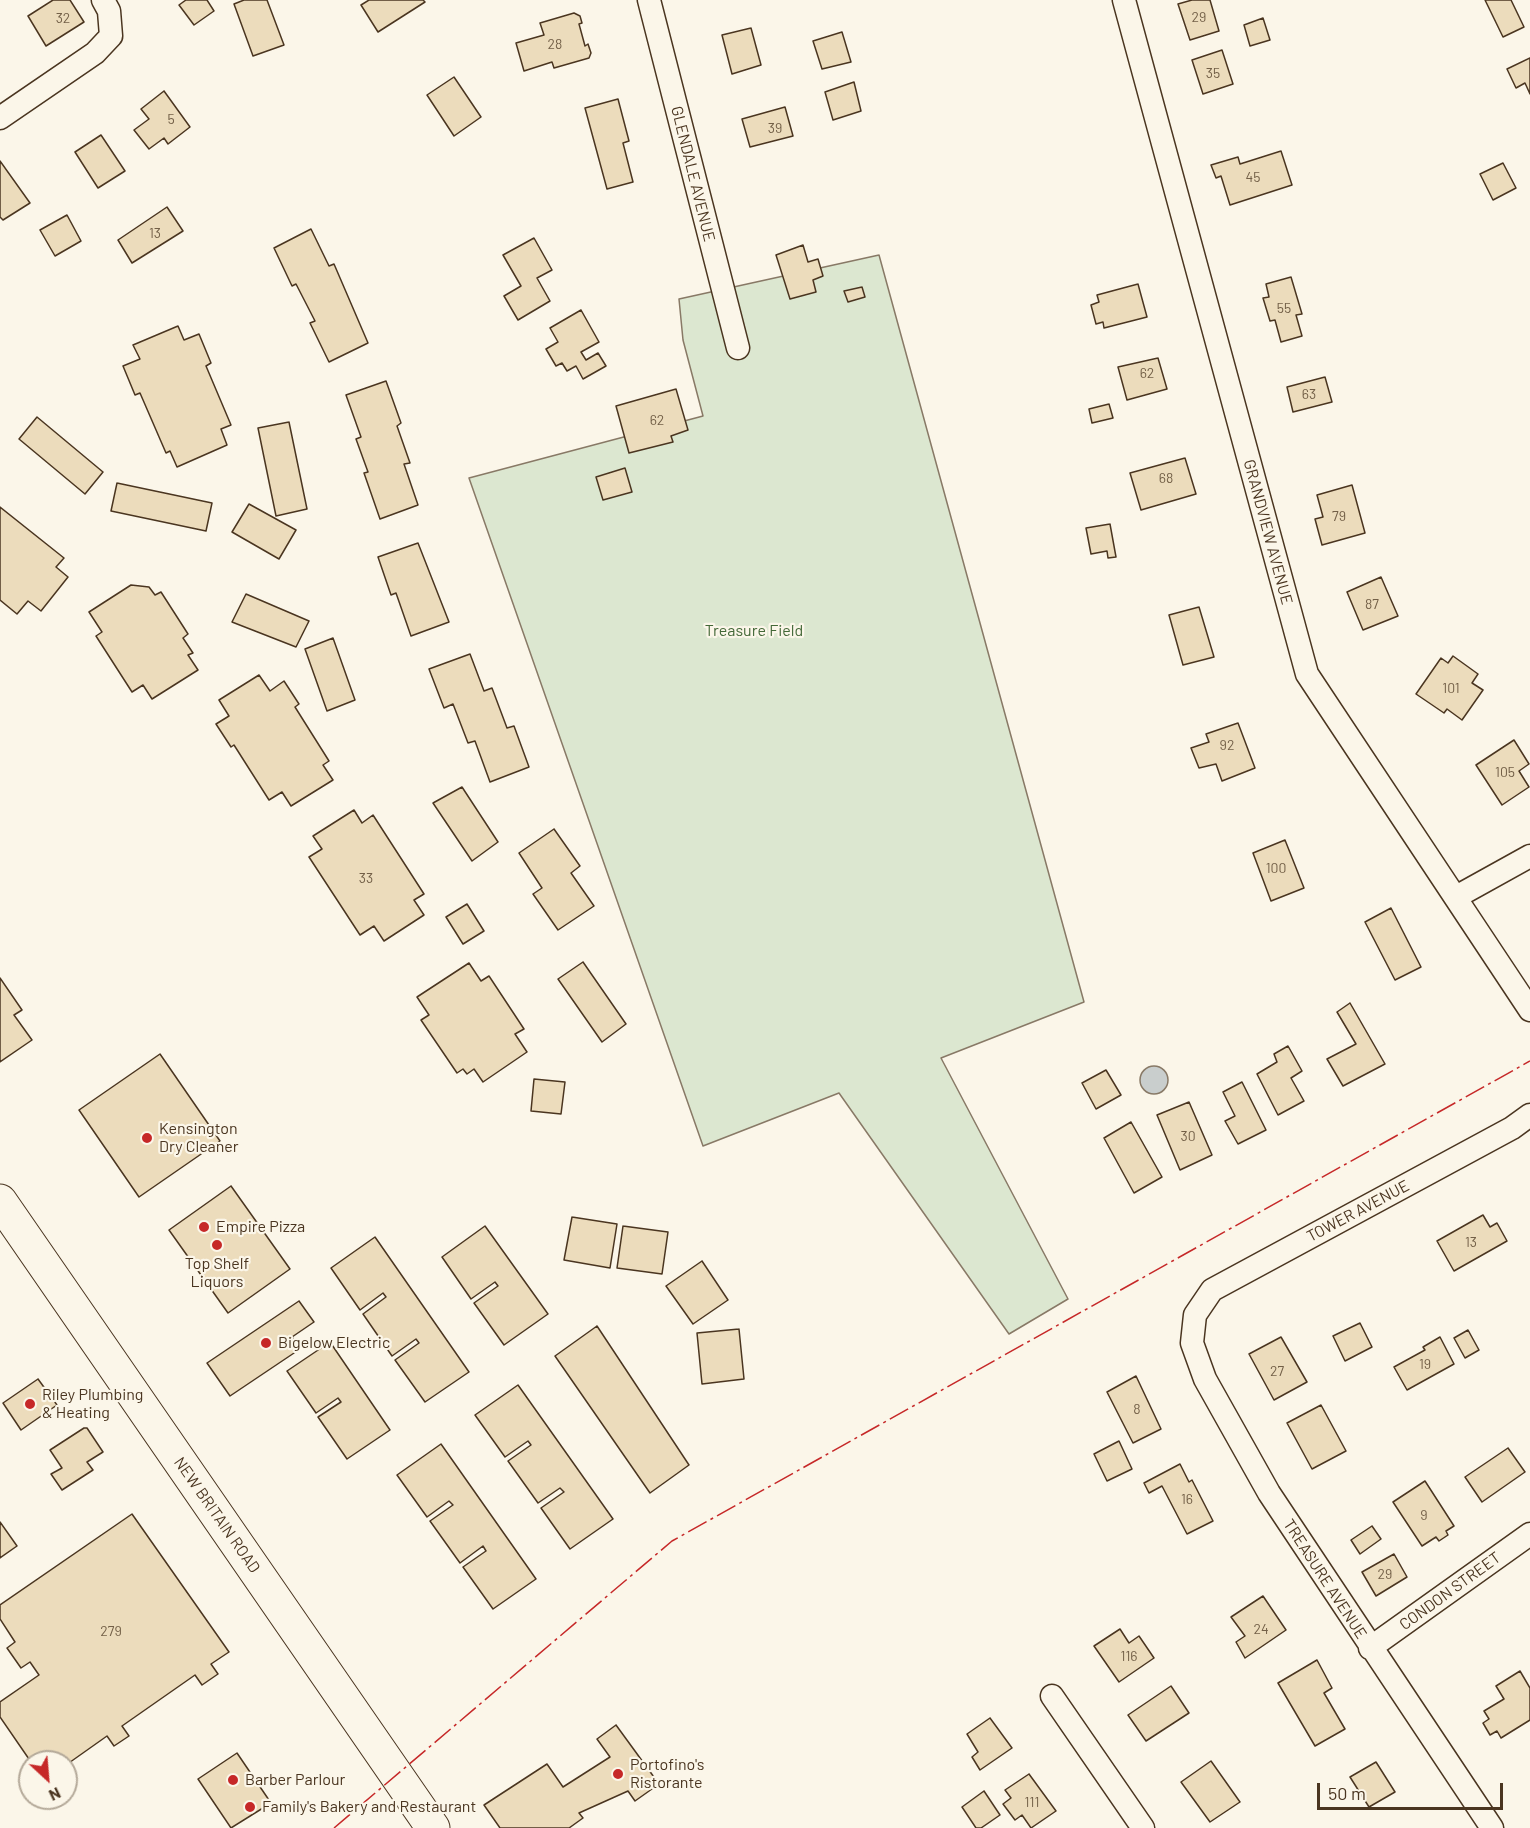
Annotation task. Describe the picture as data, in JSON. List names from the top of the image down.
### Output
{
  "streets": {
    "main road": ["NEW BRITAIN ROAD"],
    "street": [
      "GLENDALE AVENUE",
      "GRANDVIEW AVENUE",
      "TOWER AVENUE",
      "TREASURE AVENUE",
      "CONDON STREET"
    ]
  },
  "crossings": [
    ["TOWER AVENUE", "TREASURE AVENUE"],
    ["TREASURE AVENUE", "CONDON STREET"]
  ],
  "parks": ["Treasure Field"],
  "places": [
    "Kensington Dry Cleaner",
    "Empire Pizza",
    "Top Shelf Liquors",
    "Bigelow Electric",
    "Riley Plumbing & Heating",
    "Portofino's Ristorante",
    "Barber Parlour",
    "Family's Bakery and Restaurant"
  ],
  "house_numbers": [
    "29",
    "32",
    "28",
    "35",
    "5",
    "39",
    "45",
    "13",
    "55",
    "62",
    "63",
    "62",
    "68",
    "79",
    "87",
    "101",
    "92",
    "105",
    "100",
    "33",
    "30",
    "13",
    "19",
    "27",
    "8",
    "16",
    "9",
    "29",
    "24",
    "279",
    "116",
    "111"
  ],
  "scale_bar": "50 m",
  "north": "bottom right"
}
